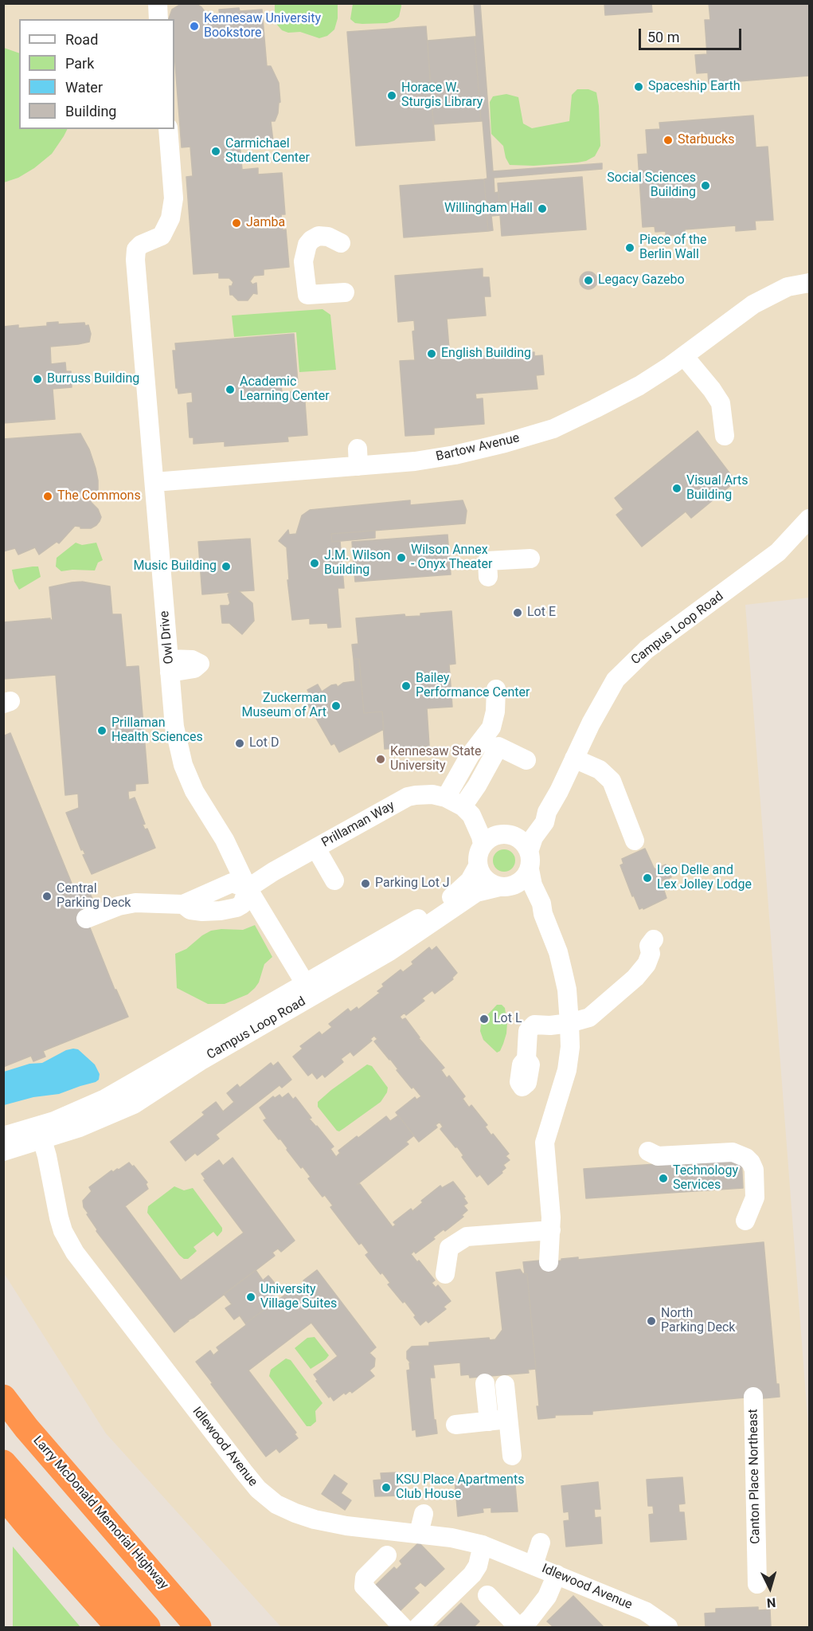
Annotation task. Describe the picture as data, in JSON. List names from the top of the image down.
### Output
{
  "streets": {
    "highway": ["Larry McDonald Memorial Highway"],
    "street": [
      "Bartow Avenue",
      "Campus Loop Road",
      "Owl Drive",
      "Prillaman Way",
      "Idlewood Avenue",
      "Canton Place Northeast"
    ]
  },
  "crossings": [
    ["Bartow Avenue", "Owl Drive"],
    ["Campus Loop Road", "Owl Drive"],
    ["Campus Loop Road", "Prillaman Way"],
    ["Campus Loop Road", "Idlewood Avenue"],
    ["Owl Drive", "Prillaman Way"]
  ],
  "places": [
    "Kennesaw University Bookstore",
    "Spaceship Earth",
    "Horace W. Sturgis Library",
    "Starbucks",
    "Carmichael Student Center",
    "Social Sciences Building",
    "Willingham Hall",
    "Jamba",
    "Piece of the Berlin Wall",
    "Legacy Gazebo",
    "English Building",
    "Burruss Building",
    "Academic Learning Center",
    "Visual Arts Building",
    "The Commons",
    "Wilson Annex - Onyx Theater",
    "J.M. Wilson Building",
    "Music Building",
    "Lot E",
    "Bailey Performance Center",
    "Zuckerman Museum of Art",
    "Prillaman Health Sciences",
    "Lot D",
    "Kennesaw State University",
    "Leo Delle and Lex Jolley Lodge",
    "Parking Lot J",
    "Central Parking Deck",
    "Lot L",
    "Technology Services",
    "University Village Suites",
    "North Parking Deck",
    "KSU Place Apartments Club House"
  ],
  "legend": [
    "Road",
    "Park",
    "Water",
    "Building"
  ],
  "scale_bar": "50 m",
  "north": "bottom"
}
